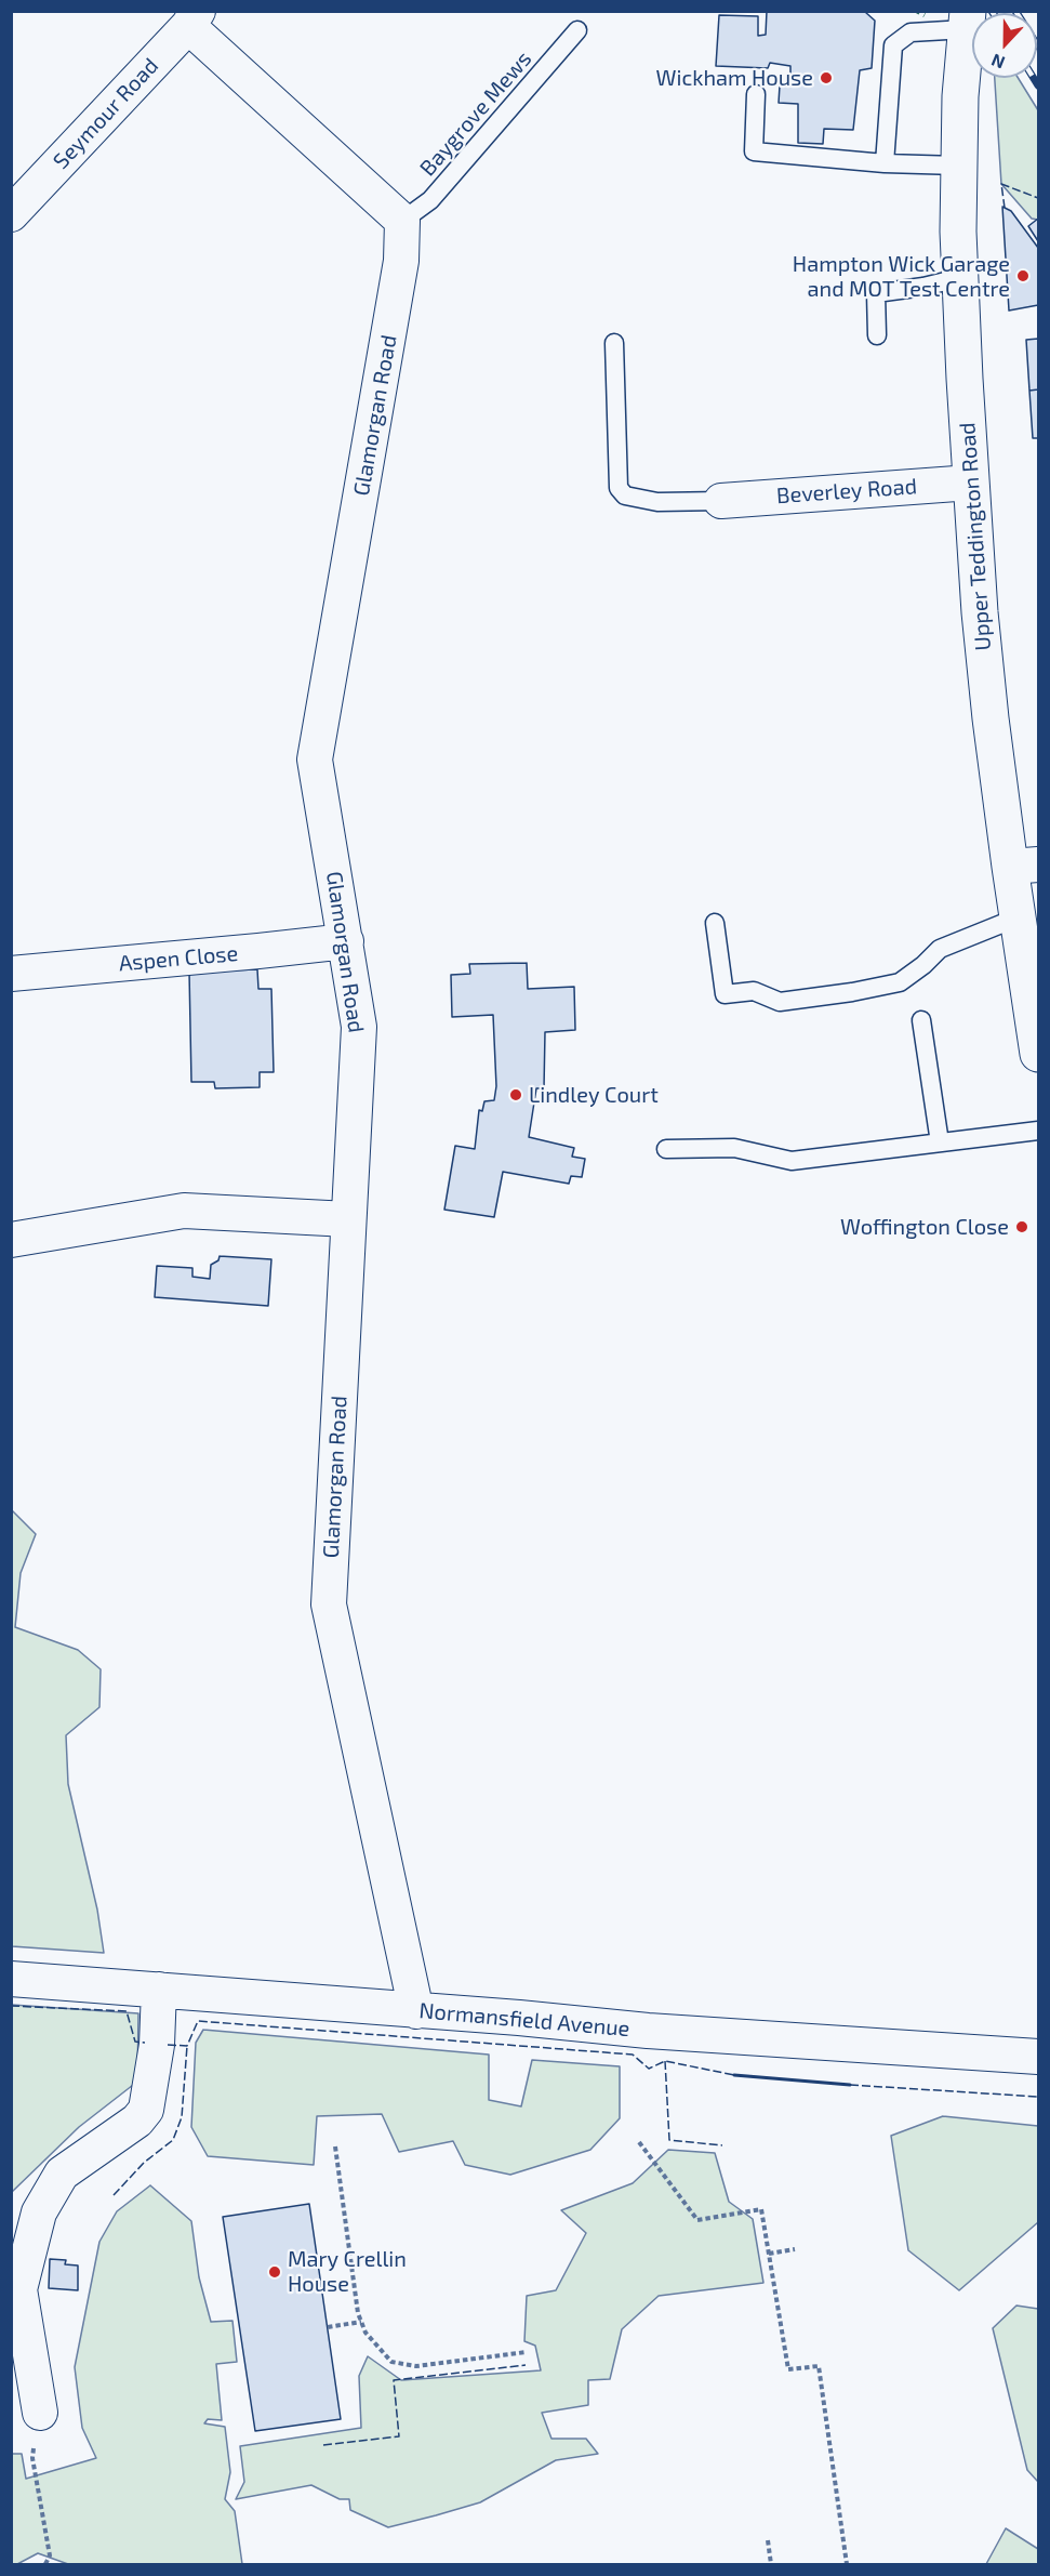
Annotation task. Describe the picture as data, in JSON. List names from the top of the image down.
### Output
{
  "streets": {
    "main road": ["Upper Teddington Road"],
    "street": [
      "Seymour Road",
      "Glamorgan Road",
      "Beverley Road",
      "Aspen Close",
      "Normansfield Avenue"
    ],
    "lane": ["Baygrove Mews"]
  },
  "crossings": [
    ["Baygrove Mews", "Glamorgan Road"],
    ["Glamorgan Road", "Aspen Close"],
    ["Glamorgan Road", "Normansfield Avenue"],
    ["Beverley Road", "Upper Teddington Road"]
  ],
  "places": [
    "Wickham House",
    "Hampton Wick Garage and MOT Test Centre",
    "Lindley Court",
    "Woffington Close",
    "Mary Crellin House"
  ],
  "north": "bottom"
}
